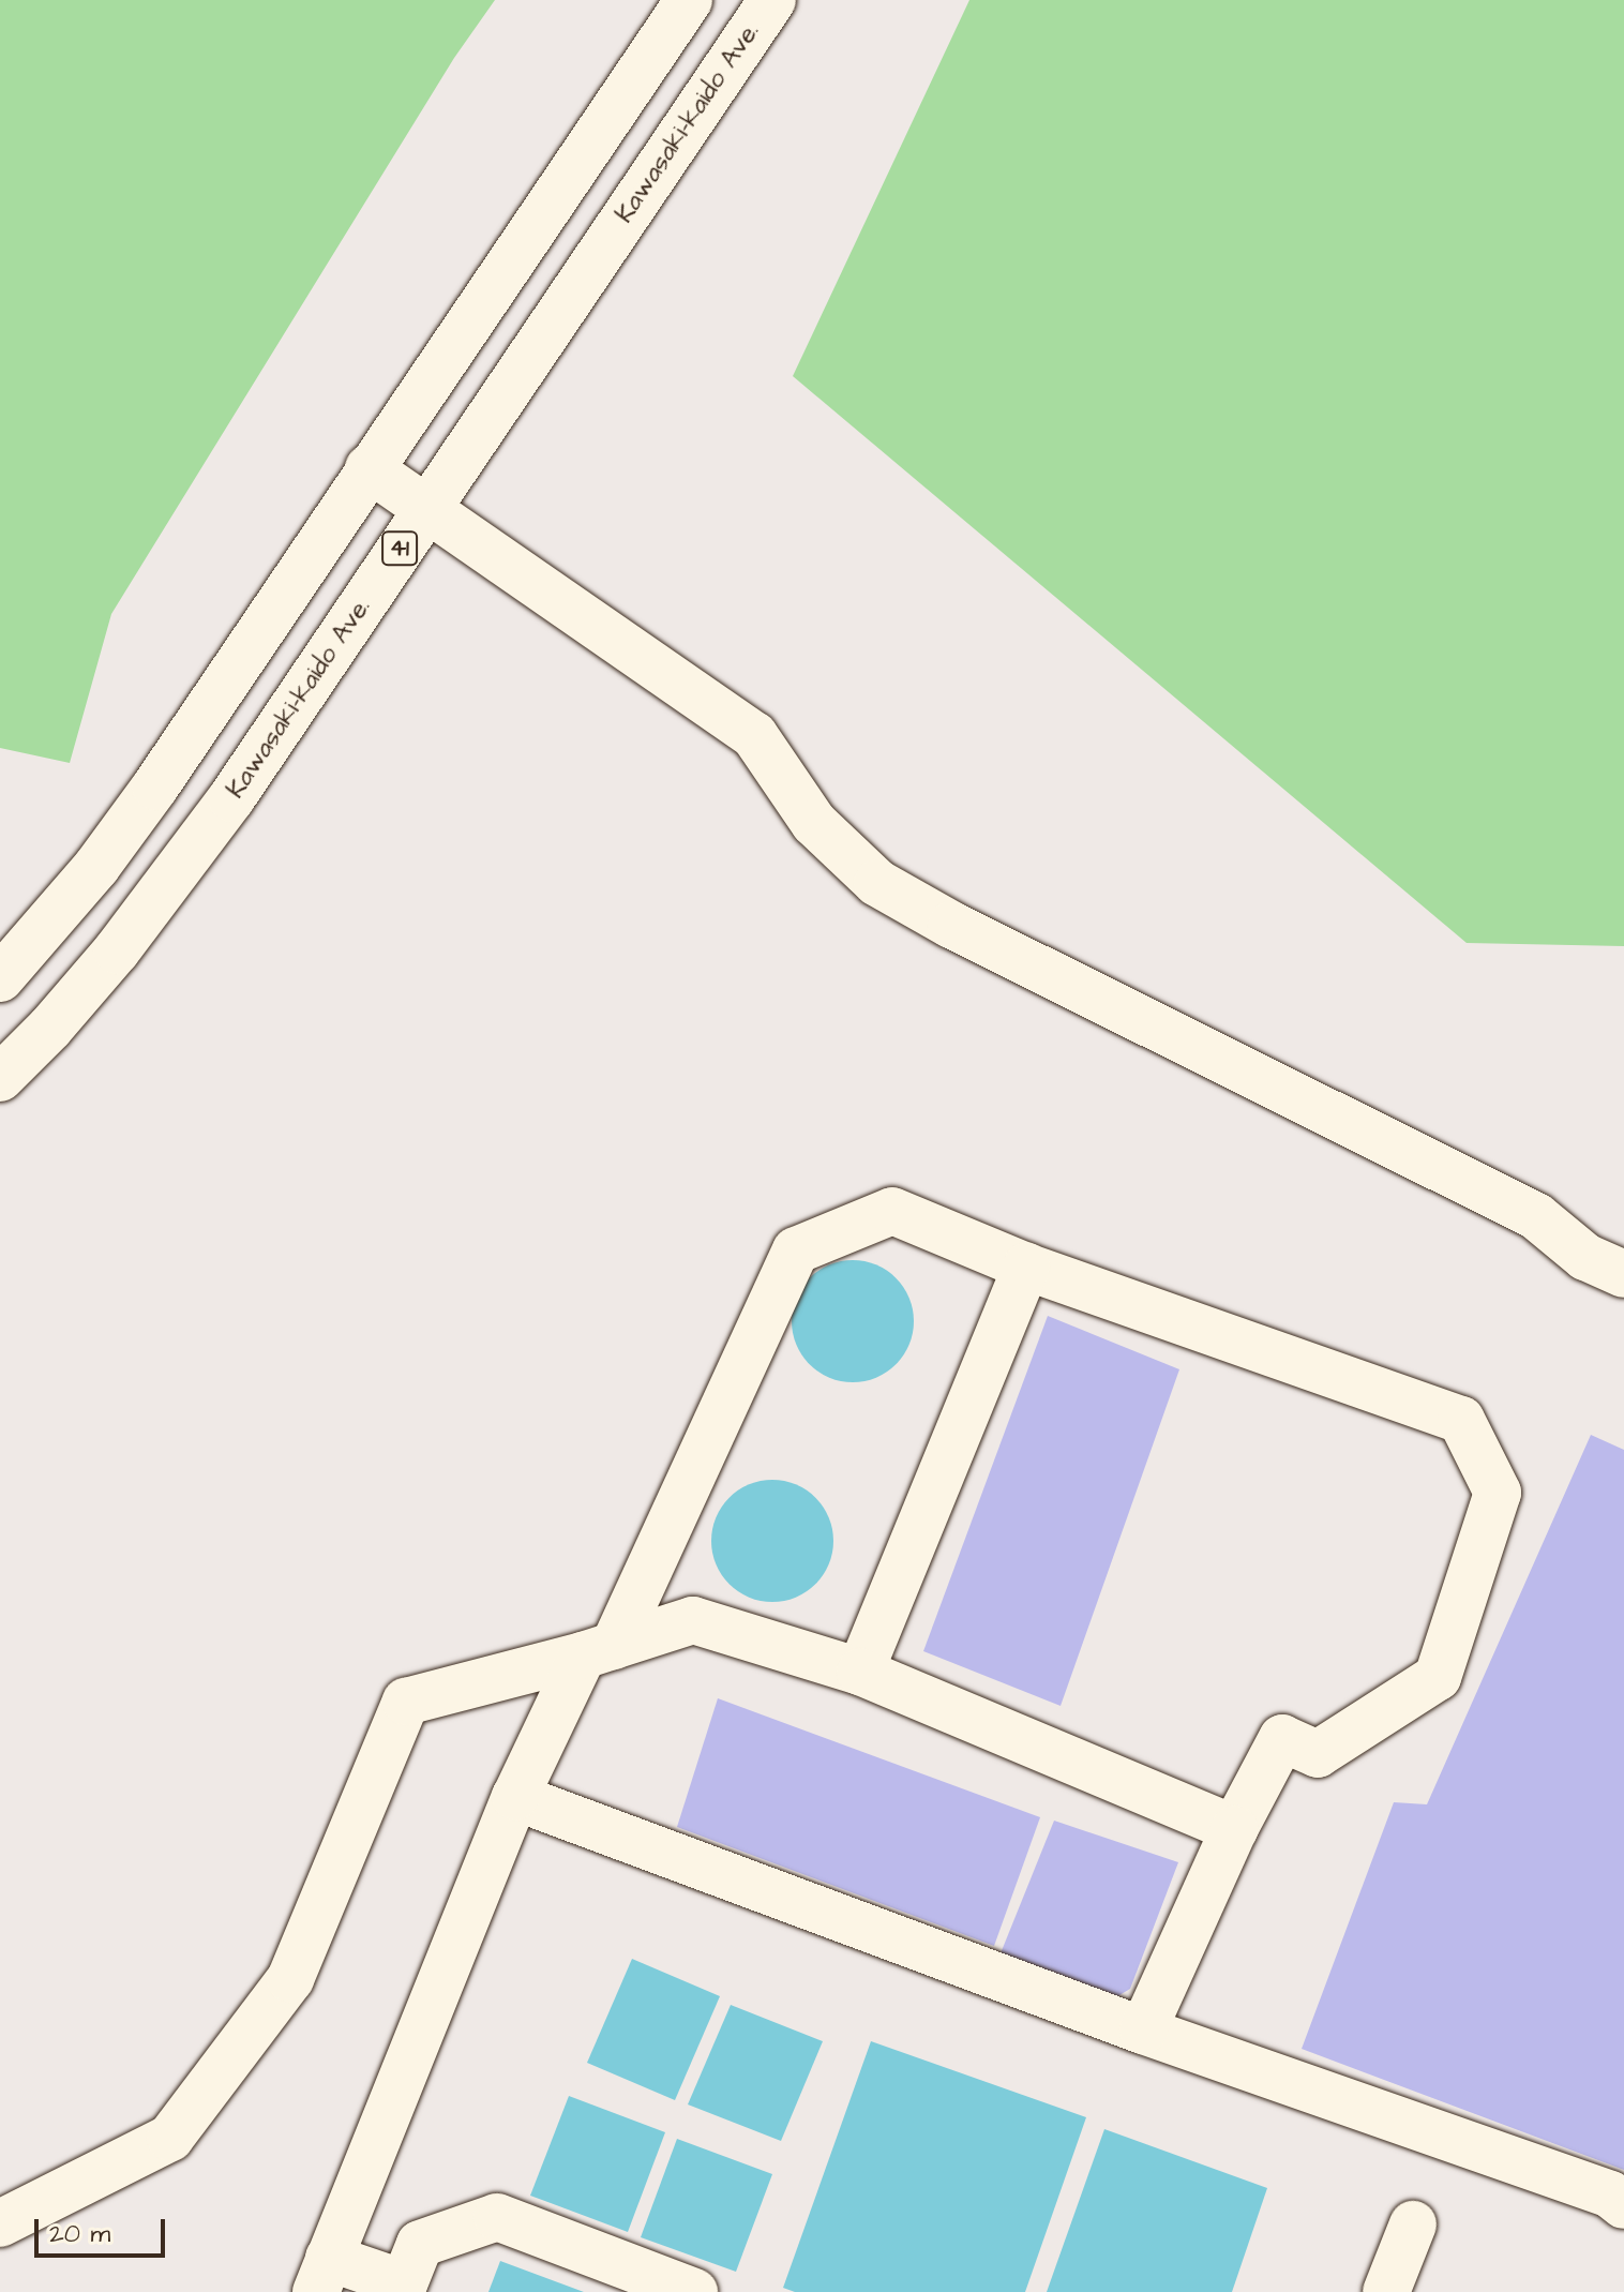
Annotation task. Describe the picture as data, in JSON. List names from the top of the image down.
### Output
{
  "streets": {
    "main road": ["Kawasaki-kaido Ave.", "41"]
  },
  "scale_bar": "20 m"
}
